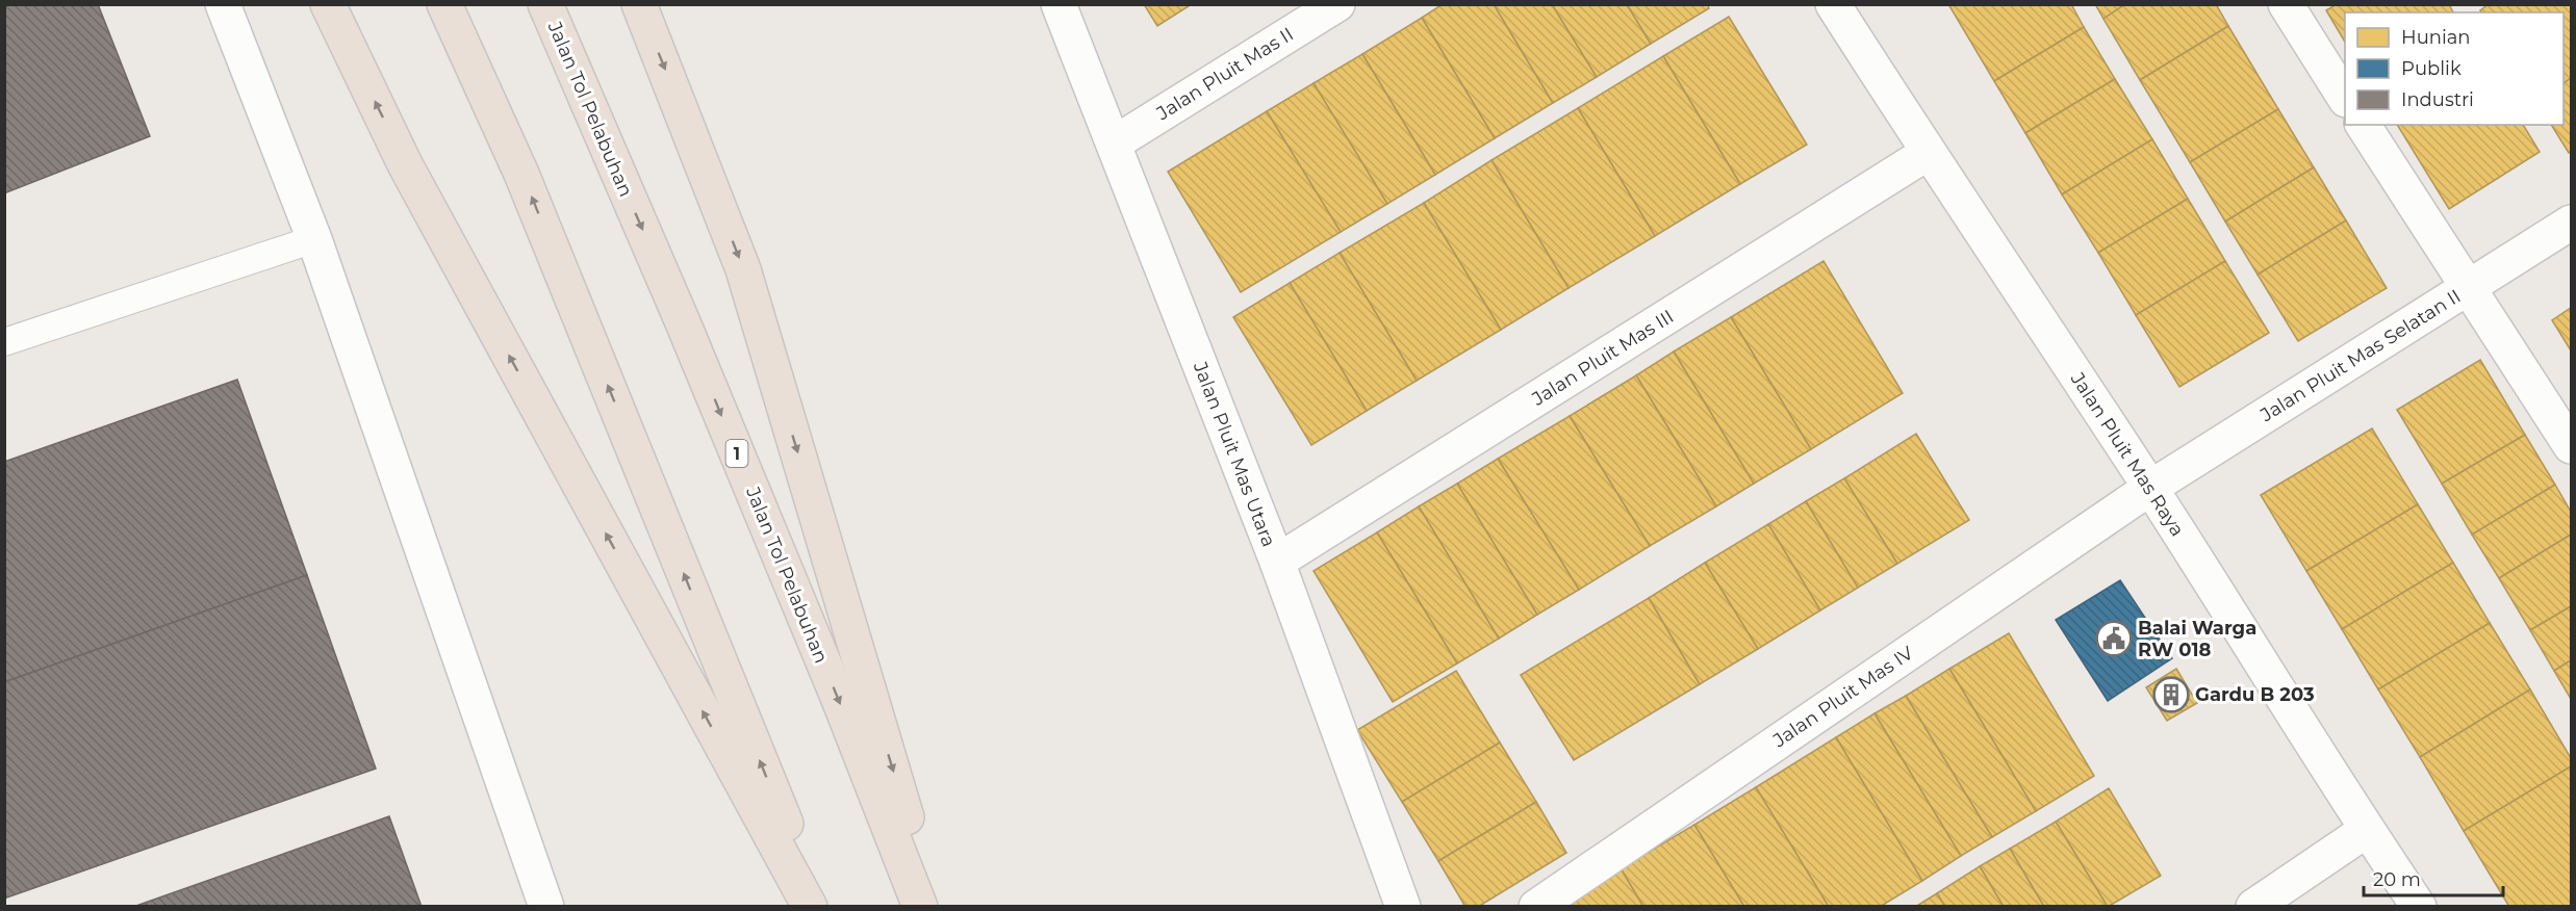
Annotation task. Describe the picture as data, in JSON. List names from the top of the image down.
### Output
{
  "streets": {
    "highway": ["Jalan Tol Pelabuhan", "1"],
    "street": [
      "Jalan Pluit Mas II",
      "Jalan Pluit Mas Selatan II",
      "Jalan Pluit Mas III",
      "Jalan Pluit Mas Utara",
      "Jalan Pluit Mas Raya",
      "Jalan Pluit Mas IV"
    ]
  },
  "crossings": [
    ["Jalan Pluit Mas II", "Jalan Pluit Mas Utara"],
    ["Jalan Pluit Mas Selatan II", "Jalan Pluit Mas Raya"],
    ["Jalan Pluit Mas Selatan II", "Jalan Pluit Mas IV"],
    ["Jalan Pluit Mas III", "Jalan Pluit Mas Utara"],
    ["Jalan Pluit Mas III", "Jalan Pluit Mas Raya"],
    ["Jalan Pluit Mas Raya", "Jalan Pluit Mas IV"]
  ],
  "places": {
    "public building": ["Balai Warga RW 018"],
    "building": ["Gardu B 203"]
  },
  "legend": ["Hunian", "Publik", "Industri"],
  "scale_bar": "20 m"
}
